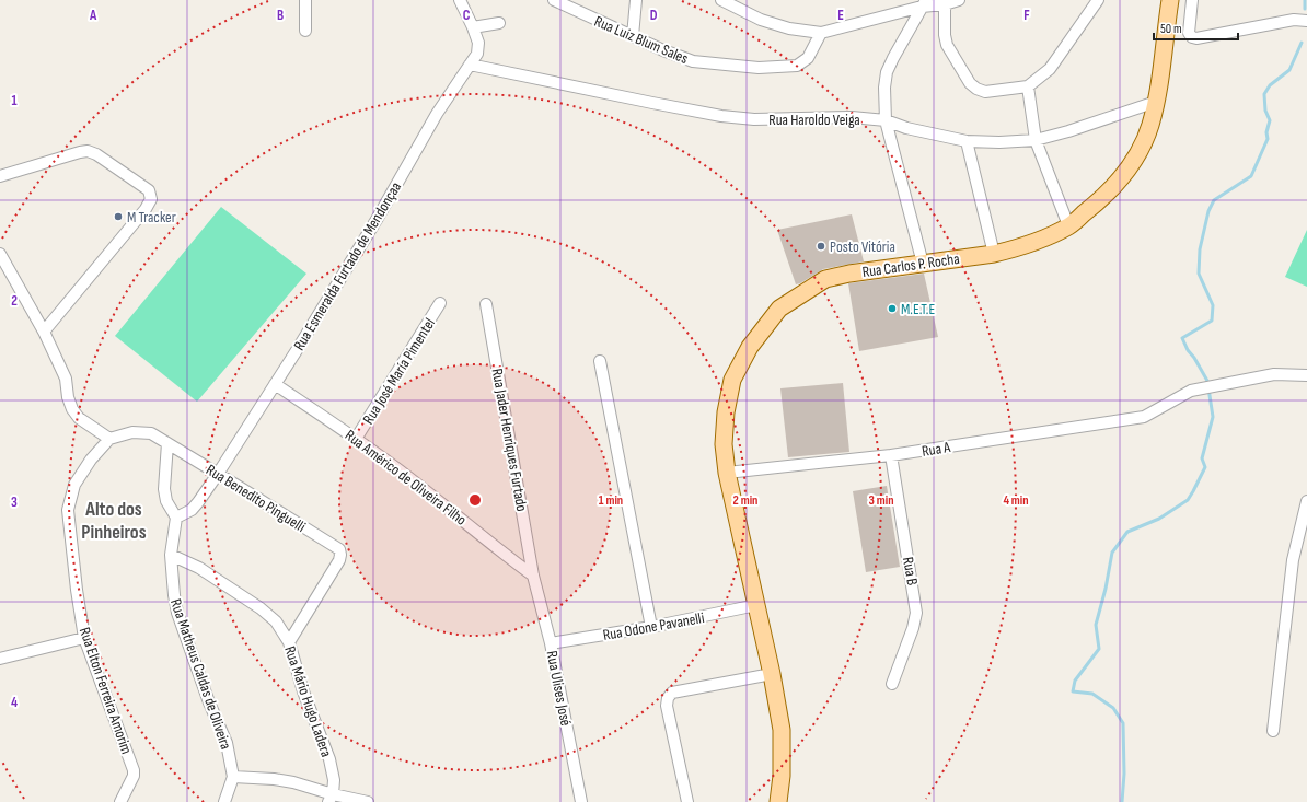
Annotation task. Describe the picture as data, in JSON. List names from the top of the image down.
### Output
{
  "streets": {
    "main road": ["Rua Carlos P. Rocha"],
    "street": [
      "Rua Luiz Blum Sales",
      "Rua Haroldo Veiga",
      "Rua Esmeralda Furtado de Mendonçaa",
      "Rua José María Pimentel",
      "Rua Jader Henriques Furtado",
      "Rua A",
      "Rua Américo de Oliveira Filho",
      "Rua Benedito Pinguelli",
      "Rua B",
      "Rua Odone Pavanelli",
      "Rua Matheus Caldas de Oliveira",
      "Rua Ulises José",
      "Rua Elton Ferreira Amorim",
      "Rua Mário Hugo Ladera"
    ]
  },
  "crossings": [
    ["Rua Haroldo Veiga", "Rua Carlos P. Rocha"],
    ["Rua Haroldo Veiga", "Rua Esmeralda Furtado de Mendonçaa"],
    ["Rua Carlos P. Rocha", "Rua A"],
    ["Rua Carlos P. Rocha", "Rua Odone Pavanelli"],
    ["Rua Esmeralda Furtado de Mendonçaa", "Rua Américo de Oliveira Filho"],
    ["Rua Esmeralda Furtado de Mendonçaa", "Rua Benedito Pinguelli"],
    ["Rua Esmeralda Furtado de Mendonçaa", "Rua Matheus Caldas de Oliveira"],
    ["Rua José María Pimentel", "Rua Américo de Oliveira Filho"],
    ["Rua Jader Henriques Furtado", "Rua Américo de Oliveira Filho"],
    ["Rua Jader Henriques Furtado", "Rua Ulises José"],
    ["Rua A", "Rua B"],
    ["Rua Américo de Oliveira Filho", "Rua Ulises José"],
    ["Rua Benedito Pinguelli", "Rua Mário Hugo Ladera"],
    ["Rua Odone Pavanelli", "Rua Ulises José"],
    ["Rua Matheus Caldas de Oliveira", "Rua Mário Hugo Ladera"]
  ],
  "districts": ["Alto dos Pinheiros"],
  "places": ["M Tracker", "Posto Vitória", "M.E.T.E"],
  "scale_bar": "50 m",
  "grid": {
    "columns": [
      "A",
      "B",
      "C",
      "D",
      "E",
      "F"
    ],
    "rows": [
      "1",
      "2",
      "3",
      "4"
    ]
  },
  "rings": [
    "1 min",
    "2 min",
    "3 min",
    "4 min"
  ]
}
